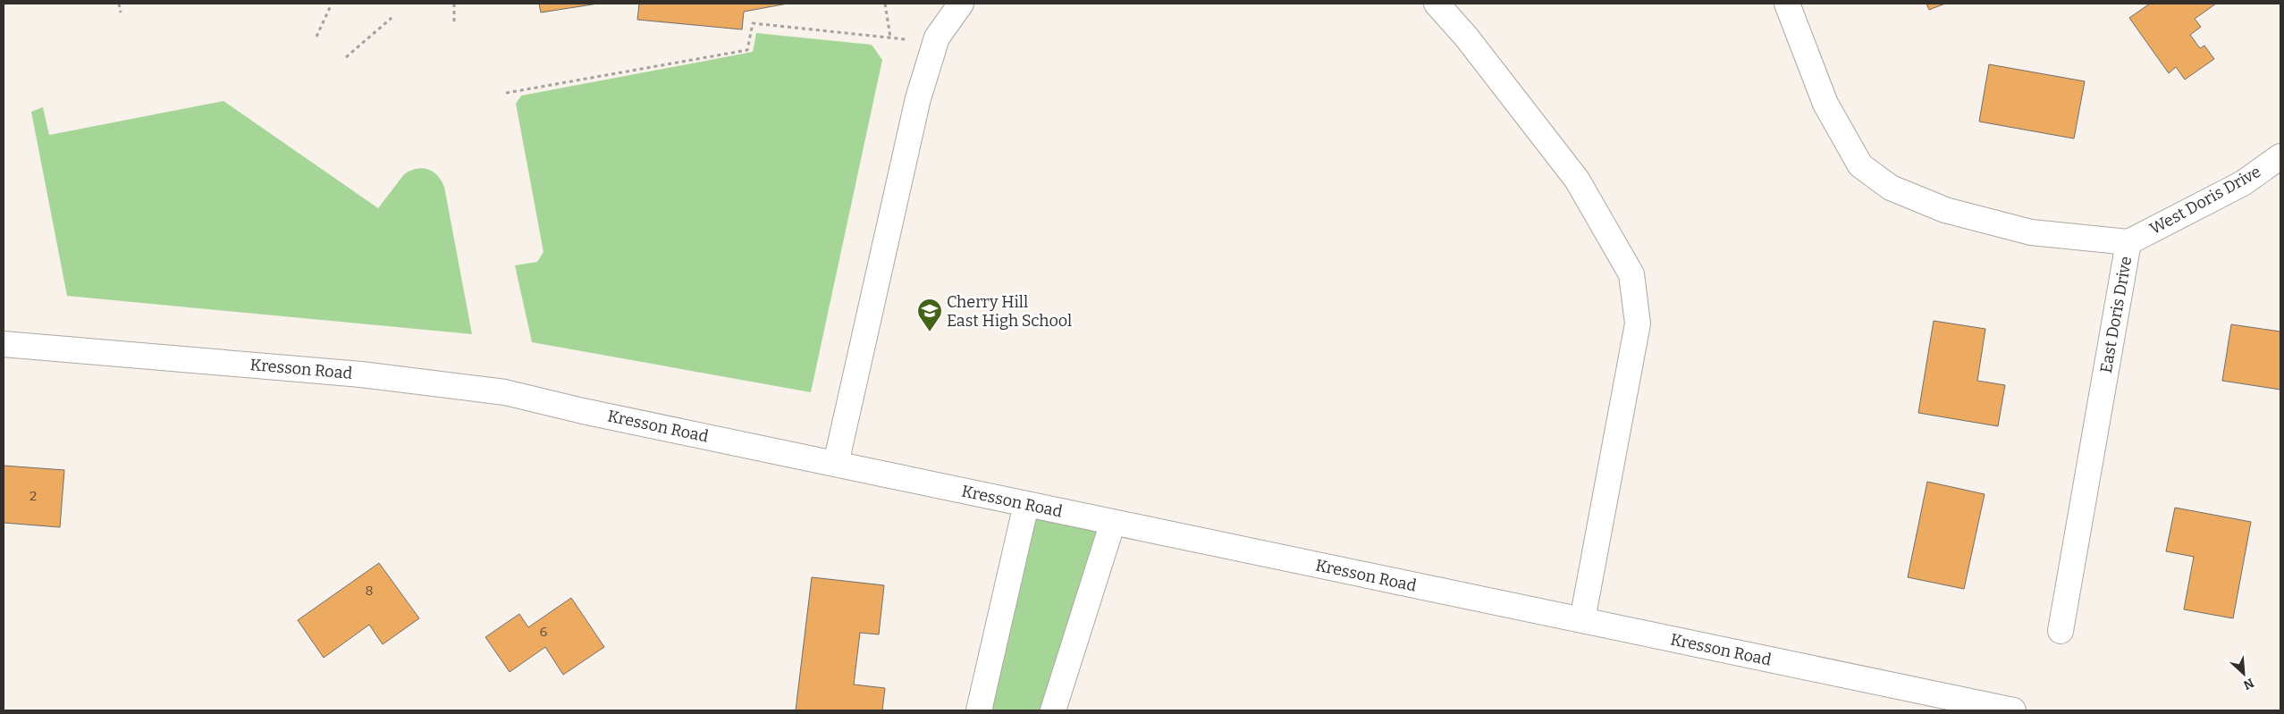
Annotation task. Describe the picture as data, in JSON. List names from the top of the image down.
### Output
{
  "streets": {
    "street": ["West Doris Drive", "East Doris Drive", "Kresson Road"]
  },
  "crossings": [
    ["West Doris Drive", "East Doris Drive"]
  ],
  "places": {
    "school or university": ["Cherry Hill East High School"]
  },
  "house_numbers": ["2", "8", "6"],
  "north": "bottom right"
}
